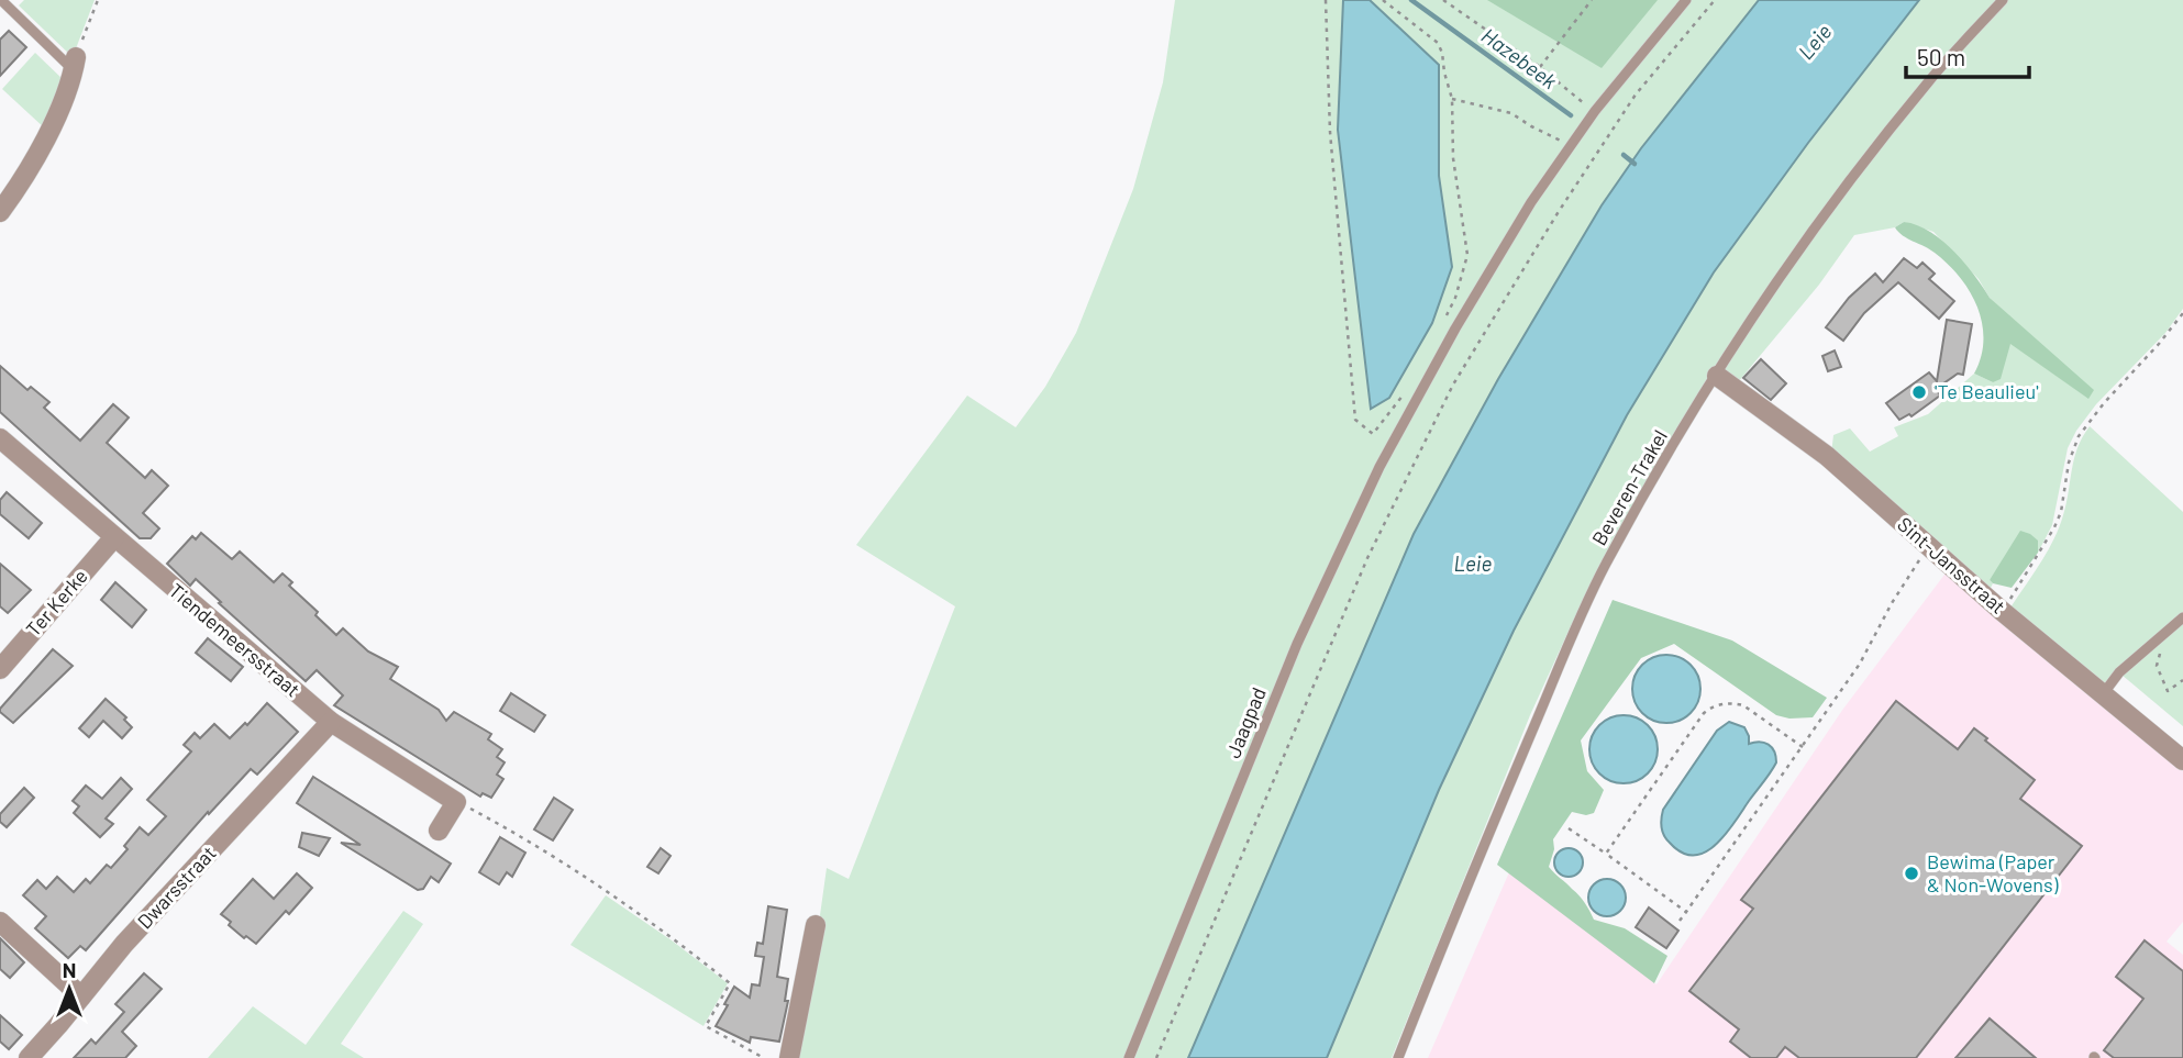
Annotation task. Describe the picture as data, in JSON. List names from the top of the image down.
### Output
{
  "streets": {
    "street": [
      "Sint-Jansstraat",
      "Ter Kerke",
      "Tiendemeersstraat",
      "Dwarsstraat"
    ],
    "lane": ["Beveren-Trakel", "Jaagpad"]
  },
  "crossings": [
    ["Beveren-Trakel", "Sint-Jansstraat"],
    ["Ter Kerke", "Tiendemeersstraat"],
    ["Tiendemeersstraat", "Dwarsstraat"]
  ],
  "water": ["Leie", "Hazebeek"],
  "places": ["'Te Beaulieu'", "Bewima (Paper & Non-Wovens)"],
  "scale_bar": "50 m",
  "north": "top"
}
